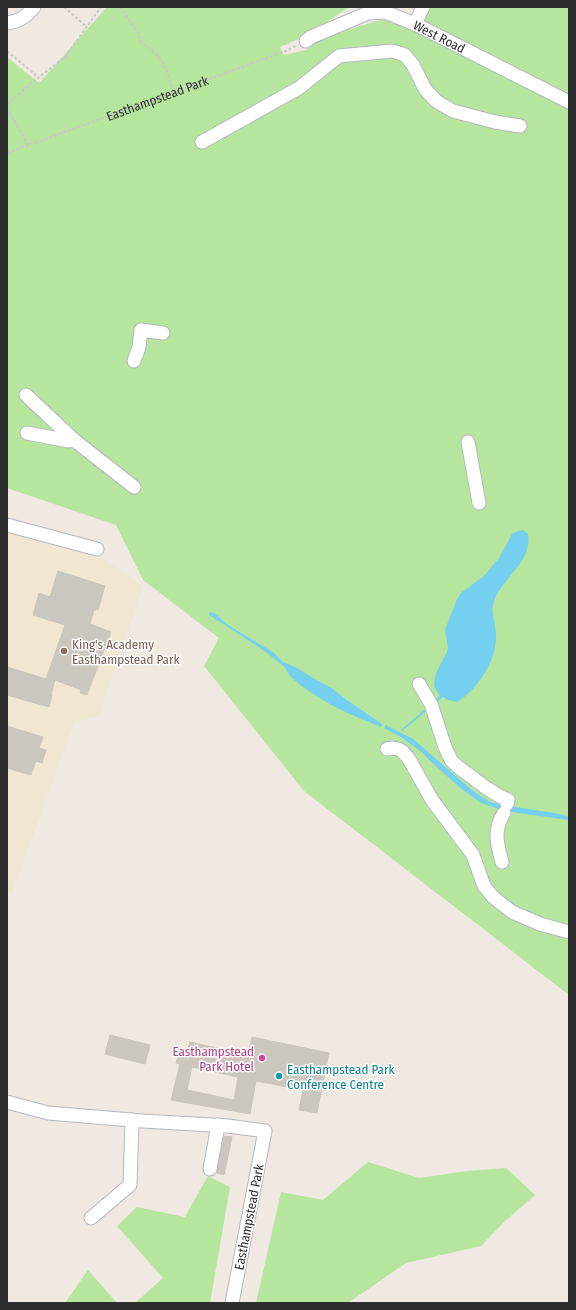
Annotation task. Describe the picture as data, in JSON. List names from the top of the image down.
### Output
{
  "streets": {
    "street": ["West Road", "Easthampstead Park"]
  },
  "crossings": [
    ["West Road", "Easthampstead Park"]
  ],
  "places": ["King's Academy Easthampstead Park", "Easthampstead Park Hotel", "Easthampstead Park Conference Centre"]
}
